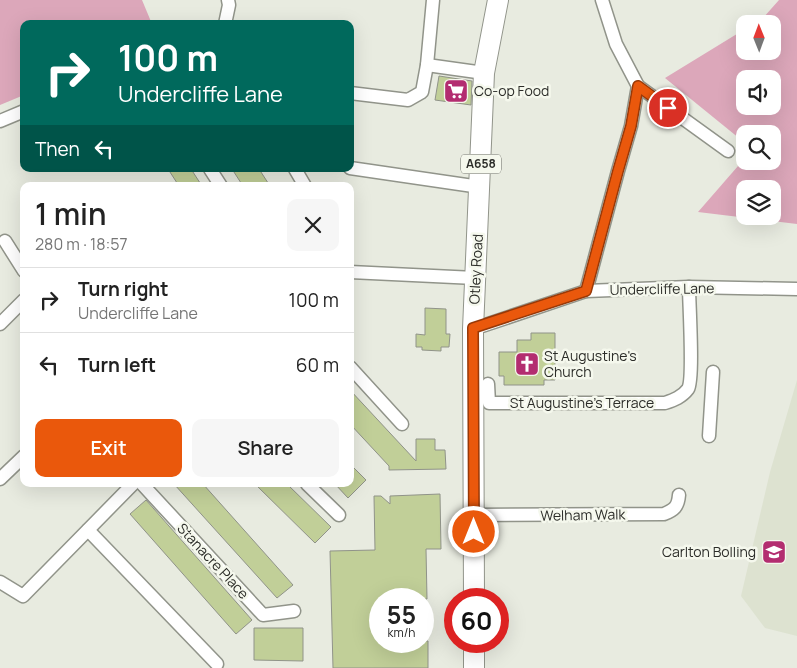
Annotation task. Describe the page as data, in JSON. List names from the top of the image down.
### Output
{
  "streets": {
    "main road": ["A658", "Otley Road"],
    "street": [
      "Undercliffe Lane",
      "St Augustine's Terrace",
      "Welham Walk",
      "Stanacre Place"
    ]
  },
  "crossings": [
    ["Otley Road", "Undercliffe Lane"],
    ["Otley Road", "Welham Walk"]
  ],
  "places": {
    "supermarket": ["Co-op Food"],
    "church": ["St Augustine's Church"],
    "school or university": ["Carlton Bolling"]
  },
  "north": "top",
  "page": {
    "turn": ["100 m", "Undercliffe Lane"],
    "then": "Then",
    "heading": ["1 min", "280 m · 18:57"],
    "list": [
      {
        "name": "Turn right",
        "note": "Undercliffe Lane",
        "value": "100 m"
      },
      {
        "name": "Turn left",
        "value": "60 m"
      }
    ],
    "buttons": ["Exit", "Share"],
    "speed": "55 km/h",
    "limit": "60"
  }
}
